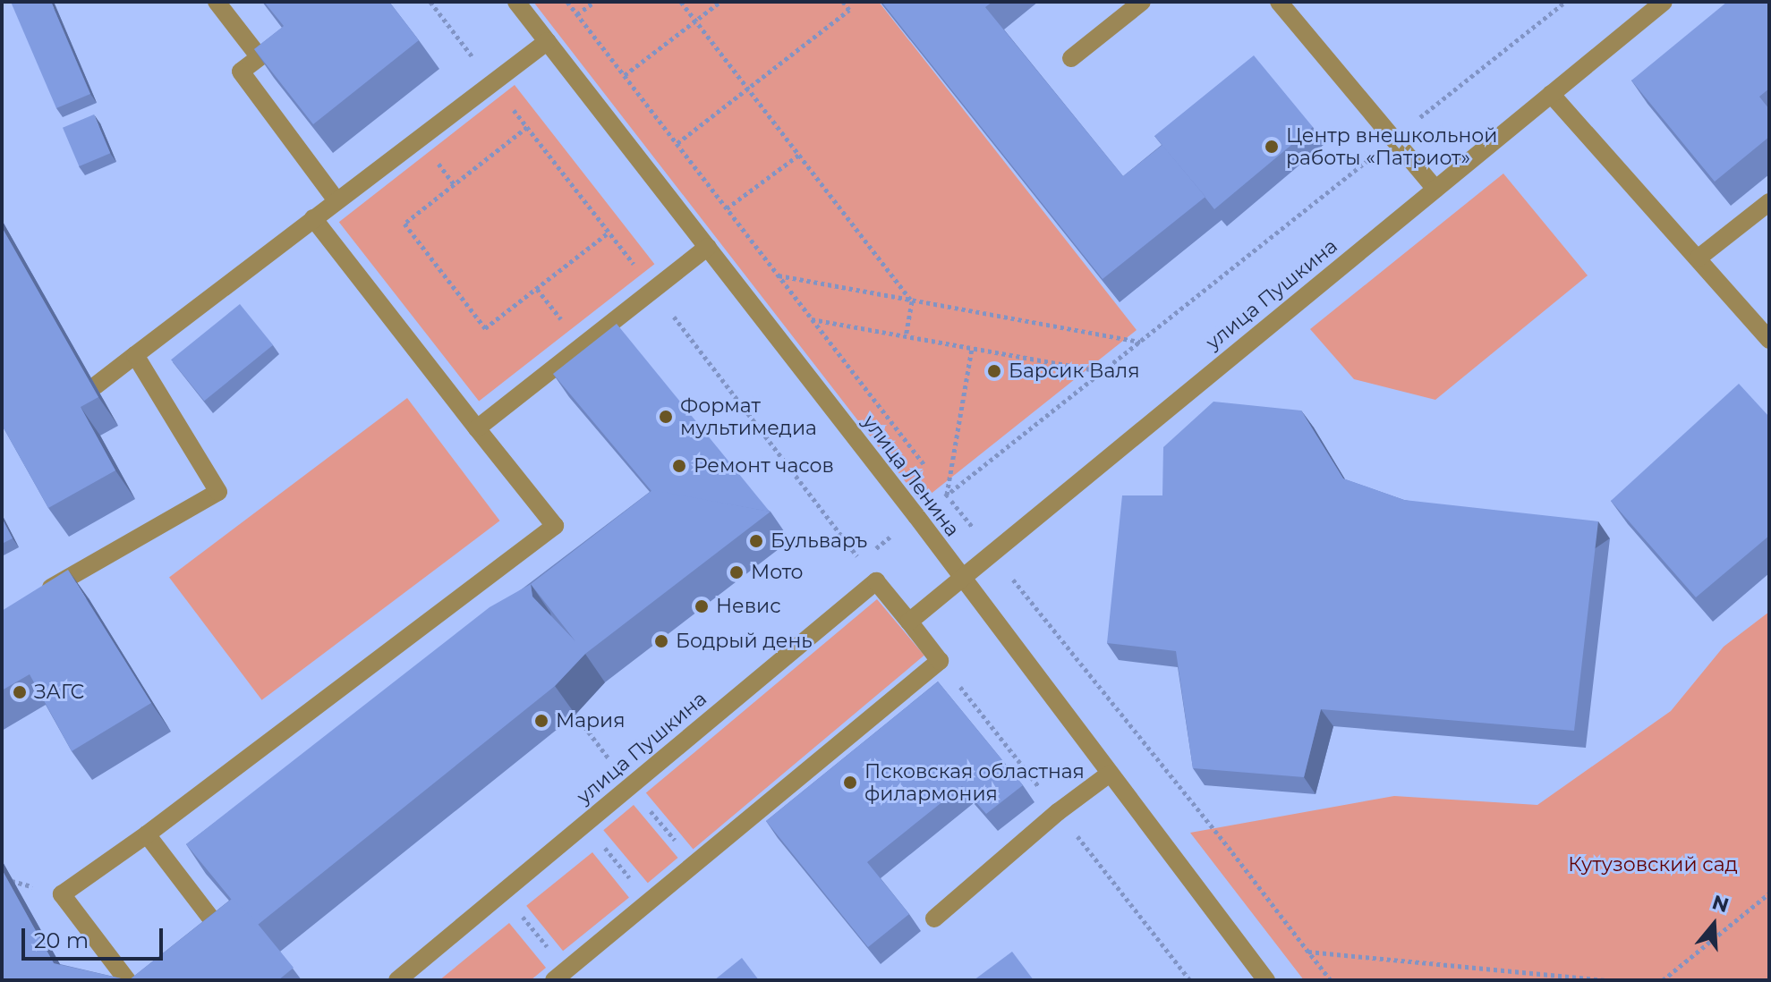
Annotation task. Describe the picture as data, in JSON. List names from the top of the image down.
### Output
{
  "streets": {
    "street": ["улица Пушкина", "улица Ленина"]
  },
  "crossings": [
    ["улица Пушкина", "улица Ленина"]
  ],
  "parks": ["Кутузовский сад"],
  "places": [
    "Центр внешкольной работы «Патриот»",
    "Барсик Валя",
    "Формат мультимедиа",
    "Ремонт часов",
    "Бульваръ",
    "Мото",
    "Невис",
    "Бодрый день",
    "ЗАГС",
    "Мария",
    "Псковская областная филармония"
  ],
  "scale_bar": "20 m",
  "north": "top"
}
